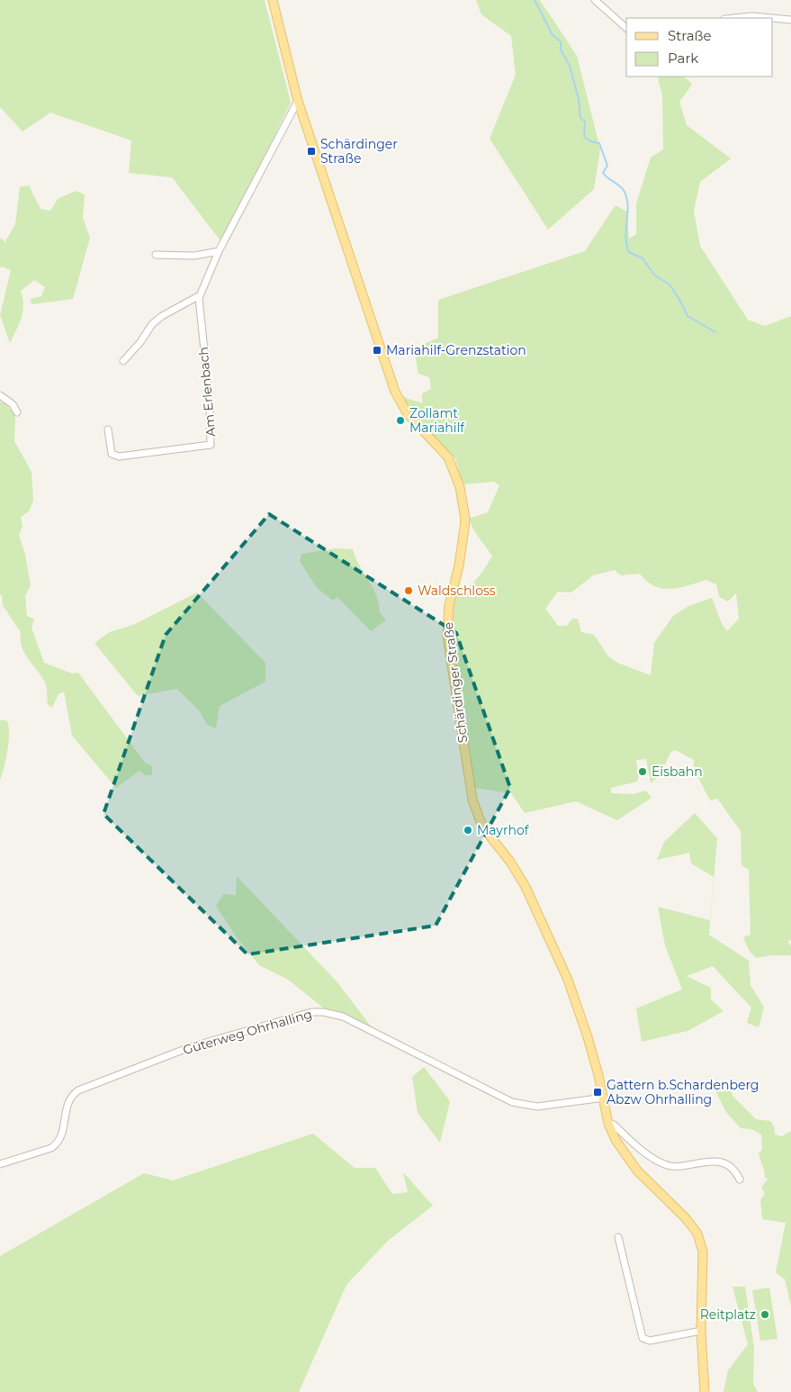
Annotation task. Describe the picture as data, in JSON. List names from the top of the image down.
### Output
{
  "streets": {
    "main road": ["Schärdinger Straße"],
    "street": ["Am Erlenbach", "Güterweg Ohrhalling"]
  },
  "crossings": [
    ["Schärdinger Straße", "Güterweg Ohrhalling"]
  ],
  "places": {
    "transit": ["Schärdinger Straße", "Mariahilf-Grenzstation", "Gattern b.Schardenberg Abzw Ohrhalling"],
    "other": [
      "Zollamt Mariahilf",
      "Waldschloss",
      "Eisbahn",
      "Mayrhof",
      "Reitplatz"
    ]
  },
  "legend": ["Straße", "Park"]
}
